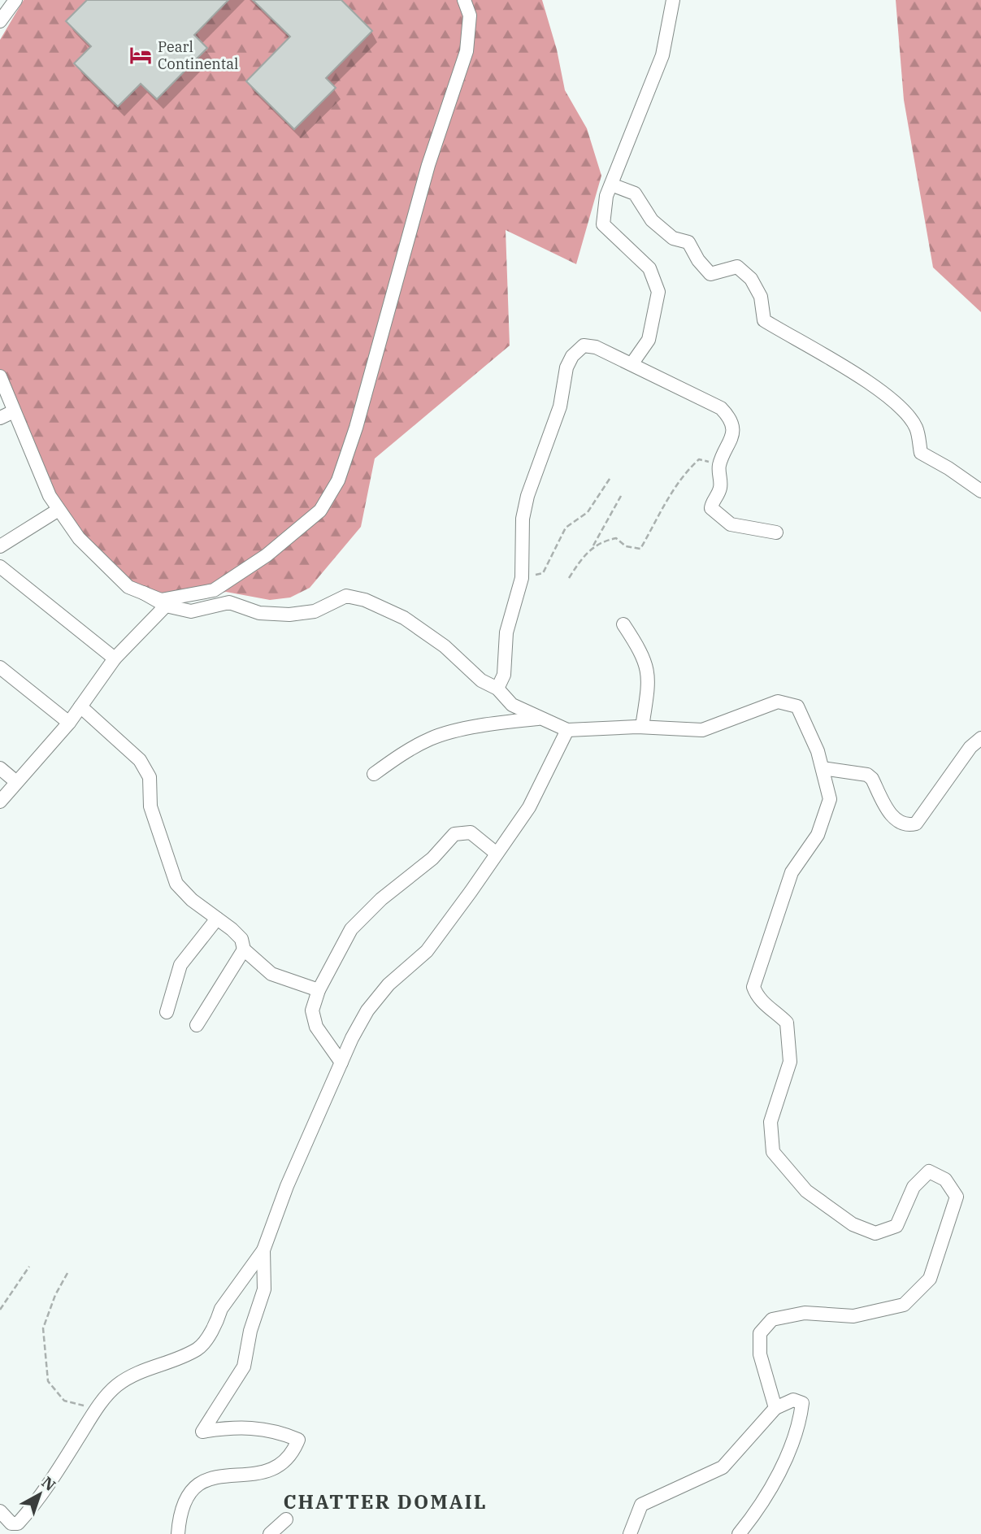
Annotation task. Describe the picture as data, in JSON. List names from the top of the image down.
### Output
{
  "districts": ["CHATTER DOMAIL"],
  "places": {
    "hotel": ["Pearl Continental"]
  },
  "north": "top right"
}
